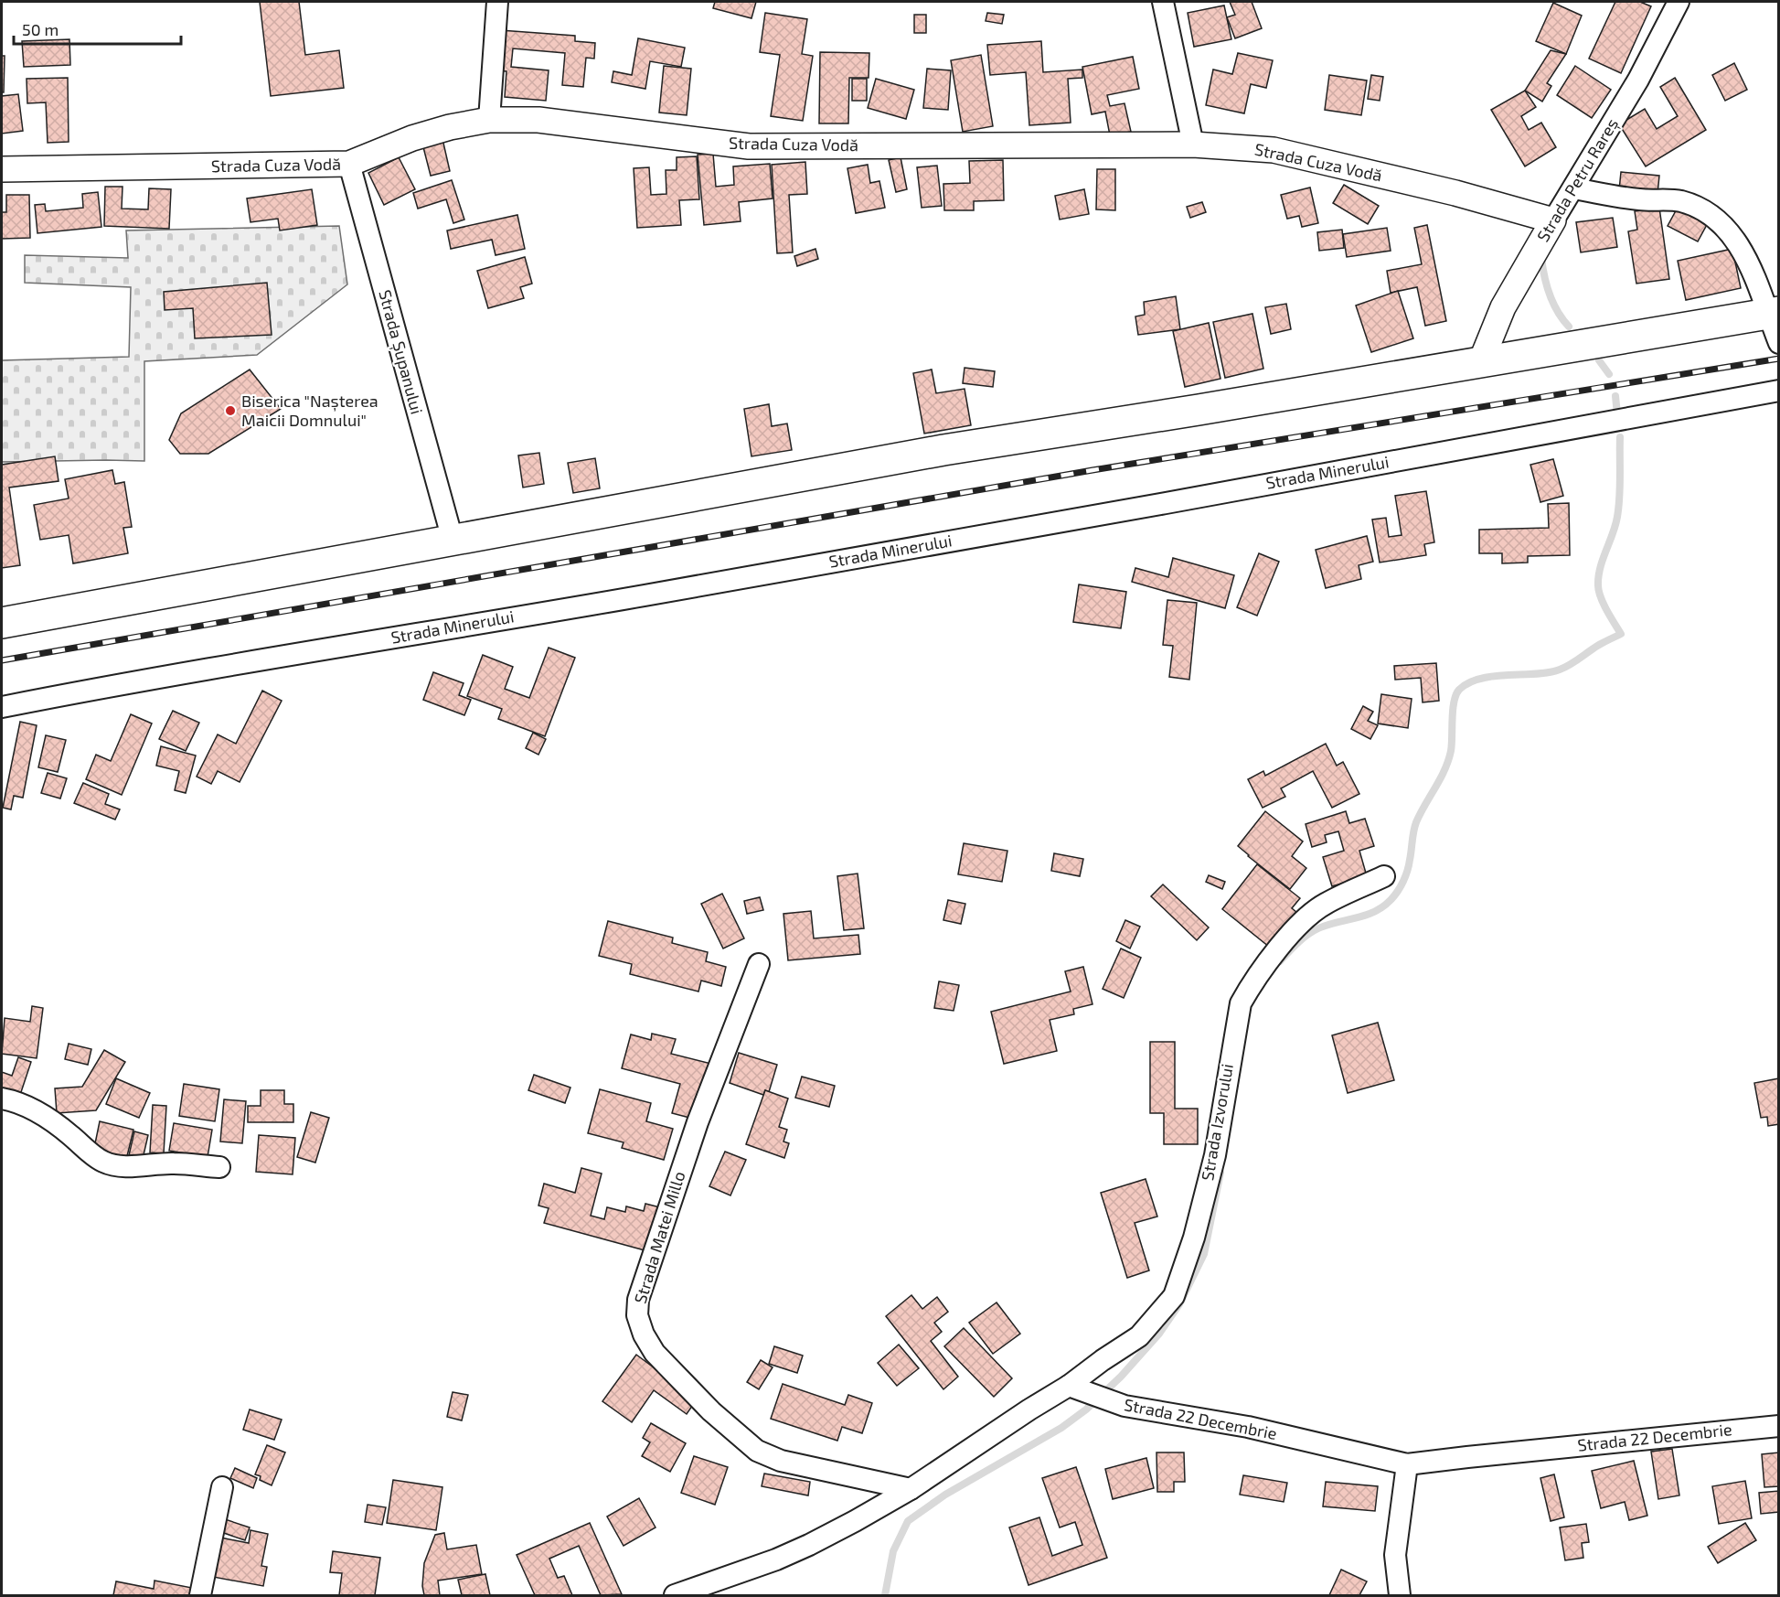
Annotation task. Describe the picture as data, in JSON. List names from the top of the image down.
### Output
{
  "streets": {
    "street": [
      "Strada Cuza Vodă",
      "Strada Petru Rareș",
      "Strada Șupanului",
      "Strada Minerului",
      "Strada Izvorului",
      "Strada Matei Millo",
      "Strada 22 Decembrie"
    ]
  },
  "crossings": [
    ["Strada Cuza Vodă", "Strada Petru Rareș"],
    ["Strada Cuza Vodă", "Strada Șupanului"],
    ["Strada Izvorului", "Strada 22 Decembrie"]
  ],
  "places": ["Biserica \"Nașterea Maicii Domnului\""],
  "scale_bar": "50 m"
}
